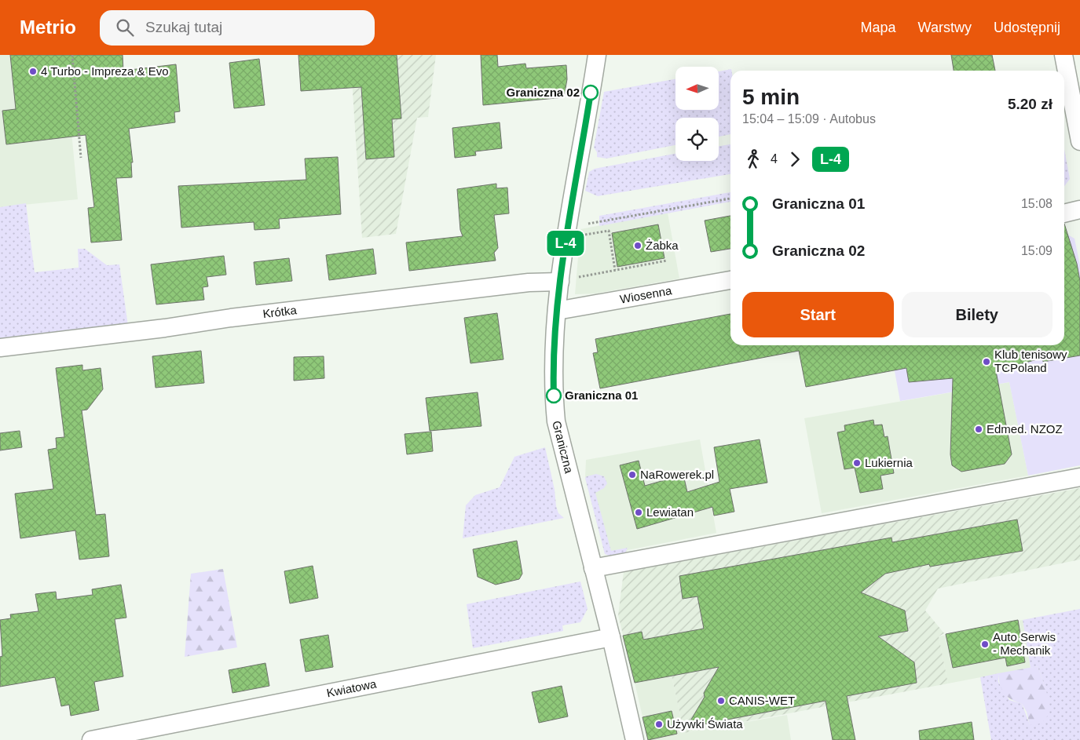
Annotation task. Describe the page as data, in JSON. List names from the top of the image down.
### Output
{
  "streets": {
    "street": [
      "Wiosenna",
      "Krótka",
      "Graniczna",
      "Kwiatowa"
    ]
  },
  "crossings": [
    ["Wiosenna", "Graniczna"],
    ["Krótka", "Graniczna"],
    ["Graniczna", "Kwiatowa"]
  ],
  "places": [
    "4 Turbo - Impreza & Evo",
    "Graniczna 02",
    "Żabka",
    "Klub tenisowy TCPoland",
    "Graniczna 01",
    "Edmed. NZOZ",
    "Lukiernia",
    "NaRowerek.pl",
    "Lewiatan",
    "Auto Serwis - Mechanik",
    "CANIS-WET",
    "Używki Świata"
  ],
  "lines": ["bus line L-4"],
  "north": "left",
  "page": {
    "header": "Metrio",
    "search": "Szukaj tutaj",
    "nav": ["Mapa", "Warstwy", "Udostępnij"],
    "on_map": "L-4",
    "heading": ["5 min", "15:04 – 15:09 · Autobus", "5.20 zł"],
    "legs": ["4", "L-4"],
    "list": [
      {
        "name": "Graniczna 01",
        "value": "15:08"
      },
      {
        "name": "Graniczna 02",
        "value": "15:09"
      }
    ],
    "buttons": ["Start", "Bilety"]
  }
}
